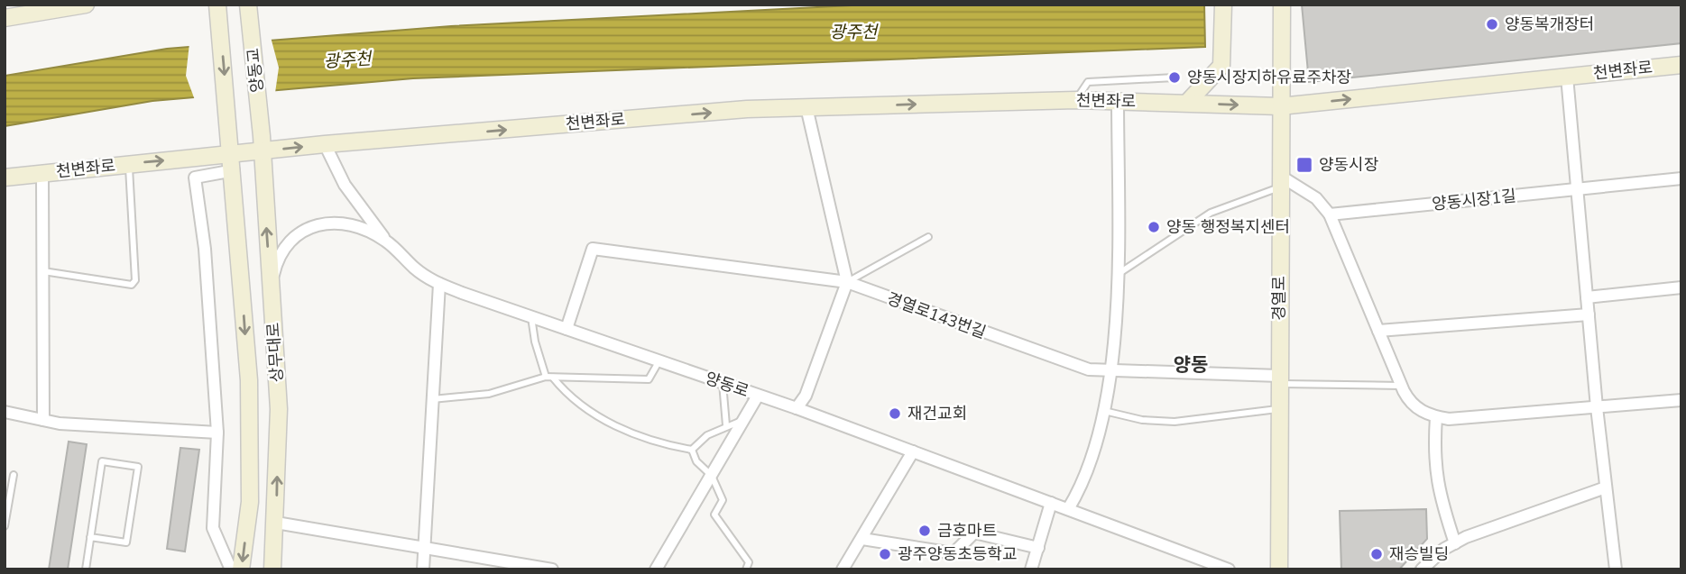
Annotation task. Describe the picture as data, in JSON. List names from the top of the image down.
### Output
{
  "streets": {
    "street": [
      "양동교",
      "천변좌로",
      "양동시장1길",
      "경열로",
      "경열로143번길",
      "상무대로",
      "양동로"
    ]
  },
  "crossings": [
    ["양동교", "천변좌로"],
    ["양동교", "상무대로"],
    ["천변좌로", "경열로"],
    ["천변좌로", "상무대로"],
    ["경열로", "경열로143번길"],
    ["경열로143번길", "양동로"],
    ["상무대로", "양동로"]
  ],
  "one_way": ["천변좌로"],
  "districts": ["양동"],
  "water": ["광주천"],
  "places": {
    "other": [
      "양동복개장터",
      "양동시장지하유료주차장",
      "양동 행정복지센터",
      "재건교회",
      "금호마트",
      "광주양동초등학교",
      "재승빌딩"
    ],
    "transit": ["양동시장"]
  }
}
